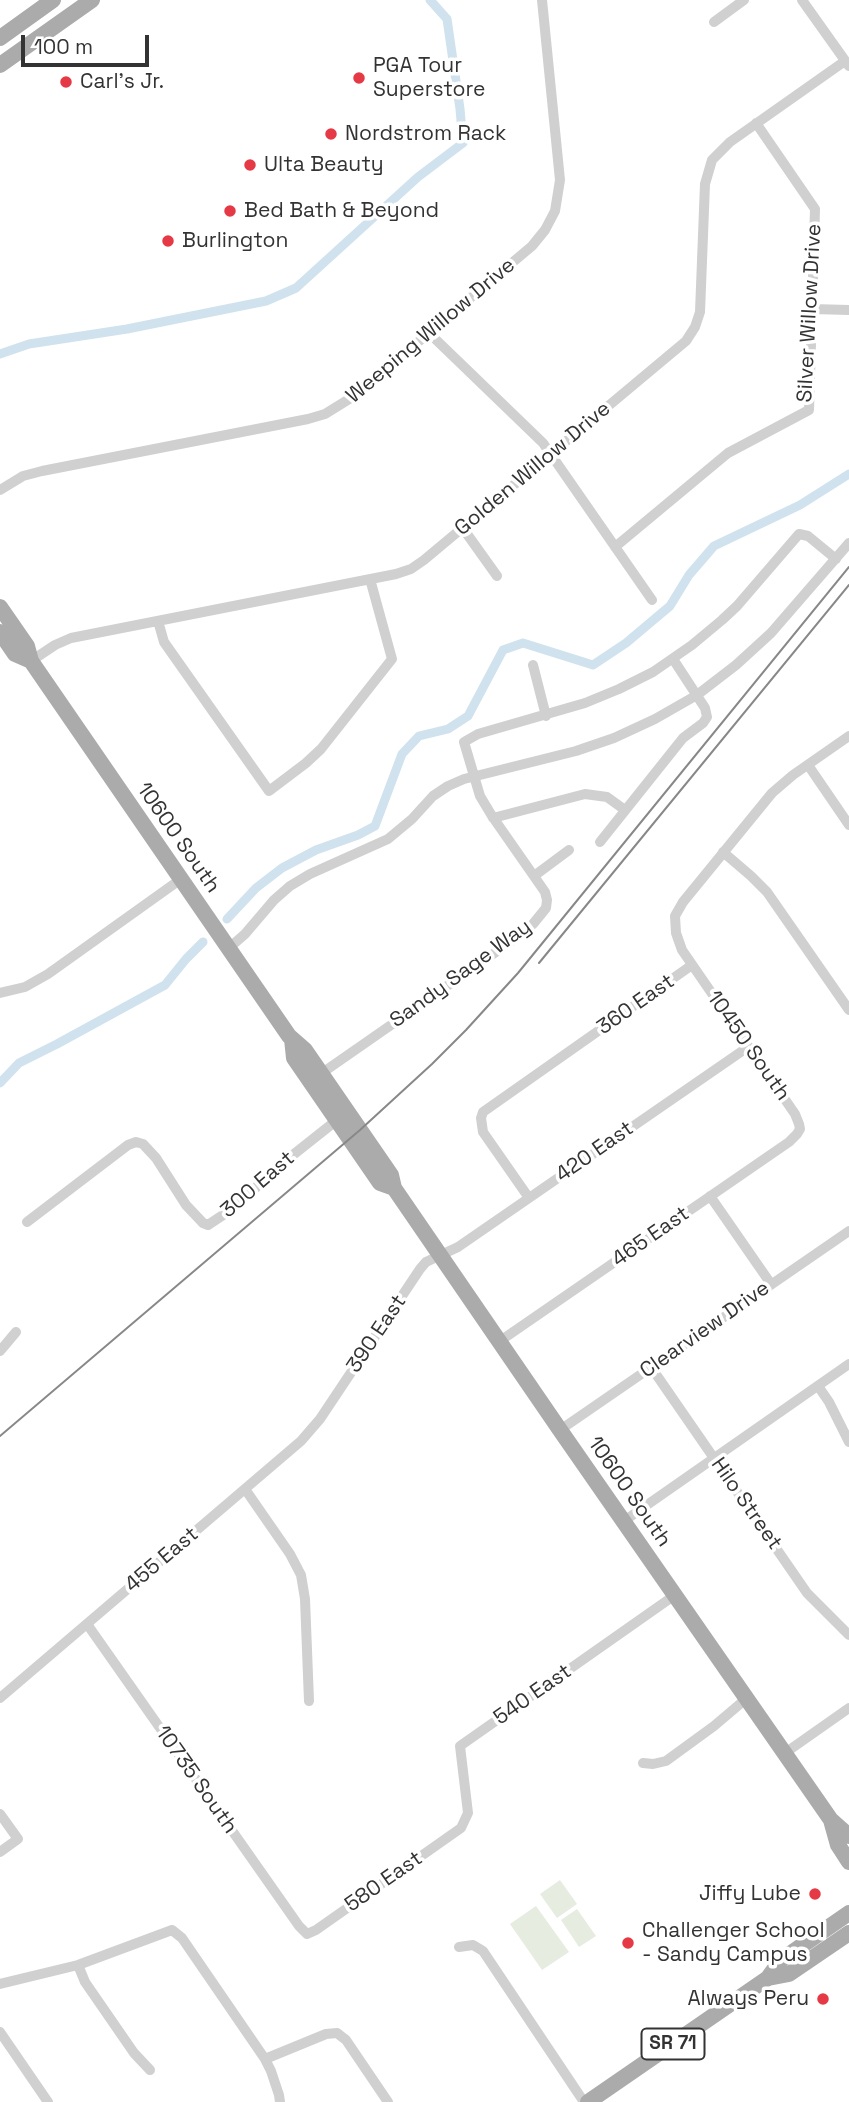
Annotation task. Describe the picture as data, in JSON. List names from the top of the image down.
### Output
{
  "streets": {
    "main road": ["10600 South", "SR 71"],
    "street": [
      "Silver Willow Drive",
      "Weeping Willow Drive",
      "Golden Willow Drive",
      "Sandy Sage Way",
      "360 East",
      "10450 South",
      "420 East",
      "300 East",
      "465 East",
      "Clearview Drive",
      "390 East",
      "Hilo Street",
      "455 East",
      "540 East",
      "10735 South",
      "580 East"
    ]
  },
  "crossings": [
    ["Silver Willow Drive", "Golden Willow Drive"],
    ["Golden Willow Drive", "10600 South"],
    ["10600 South", "Sandy Sage Way"],
    ["10600 South", "420 East"],
    ["10600 South", "300 East"],
    ["10600 South", "465 East"],
    ["10600 South", "Clearview Drive"],
    ["10600 South", "390 East"],
    ["10600 South", "540 East"],
    ["360 East", "10450 South"],
    ["360 East", "420 East"],
    ["10450 South", "420 East"],
    ["10450 South", "465 East"],
    ["420 East", "390 East"],
    ["Clearview Drive", "Hilo Street"],
    ["390 East", "455 East"],
    ["455 East", "10735 South"],
    ["540 East", "580 East"],
    ["10735 South", "580 East"]
  ],
  "places": [
    "PGA Tour Superstore",
    "Carl's Jr.",
    "Nordstrom Rack",
    "Ulta Beauty",
    "Bed Bath & Beyond",
    "Burlington",
    "Jiffy Lube",
    "Challenger School - Sandy Campus",
    "Always Peru"
  ],
  "scale_bar": "100 m"
}
